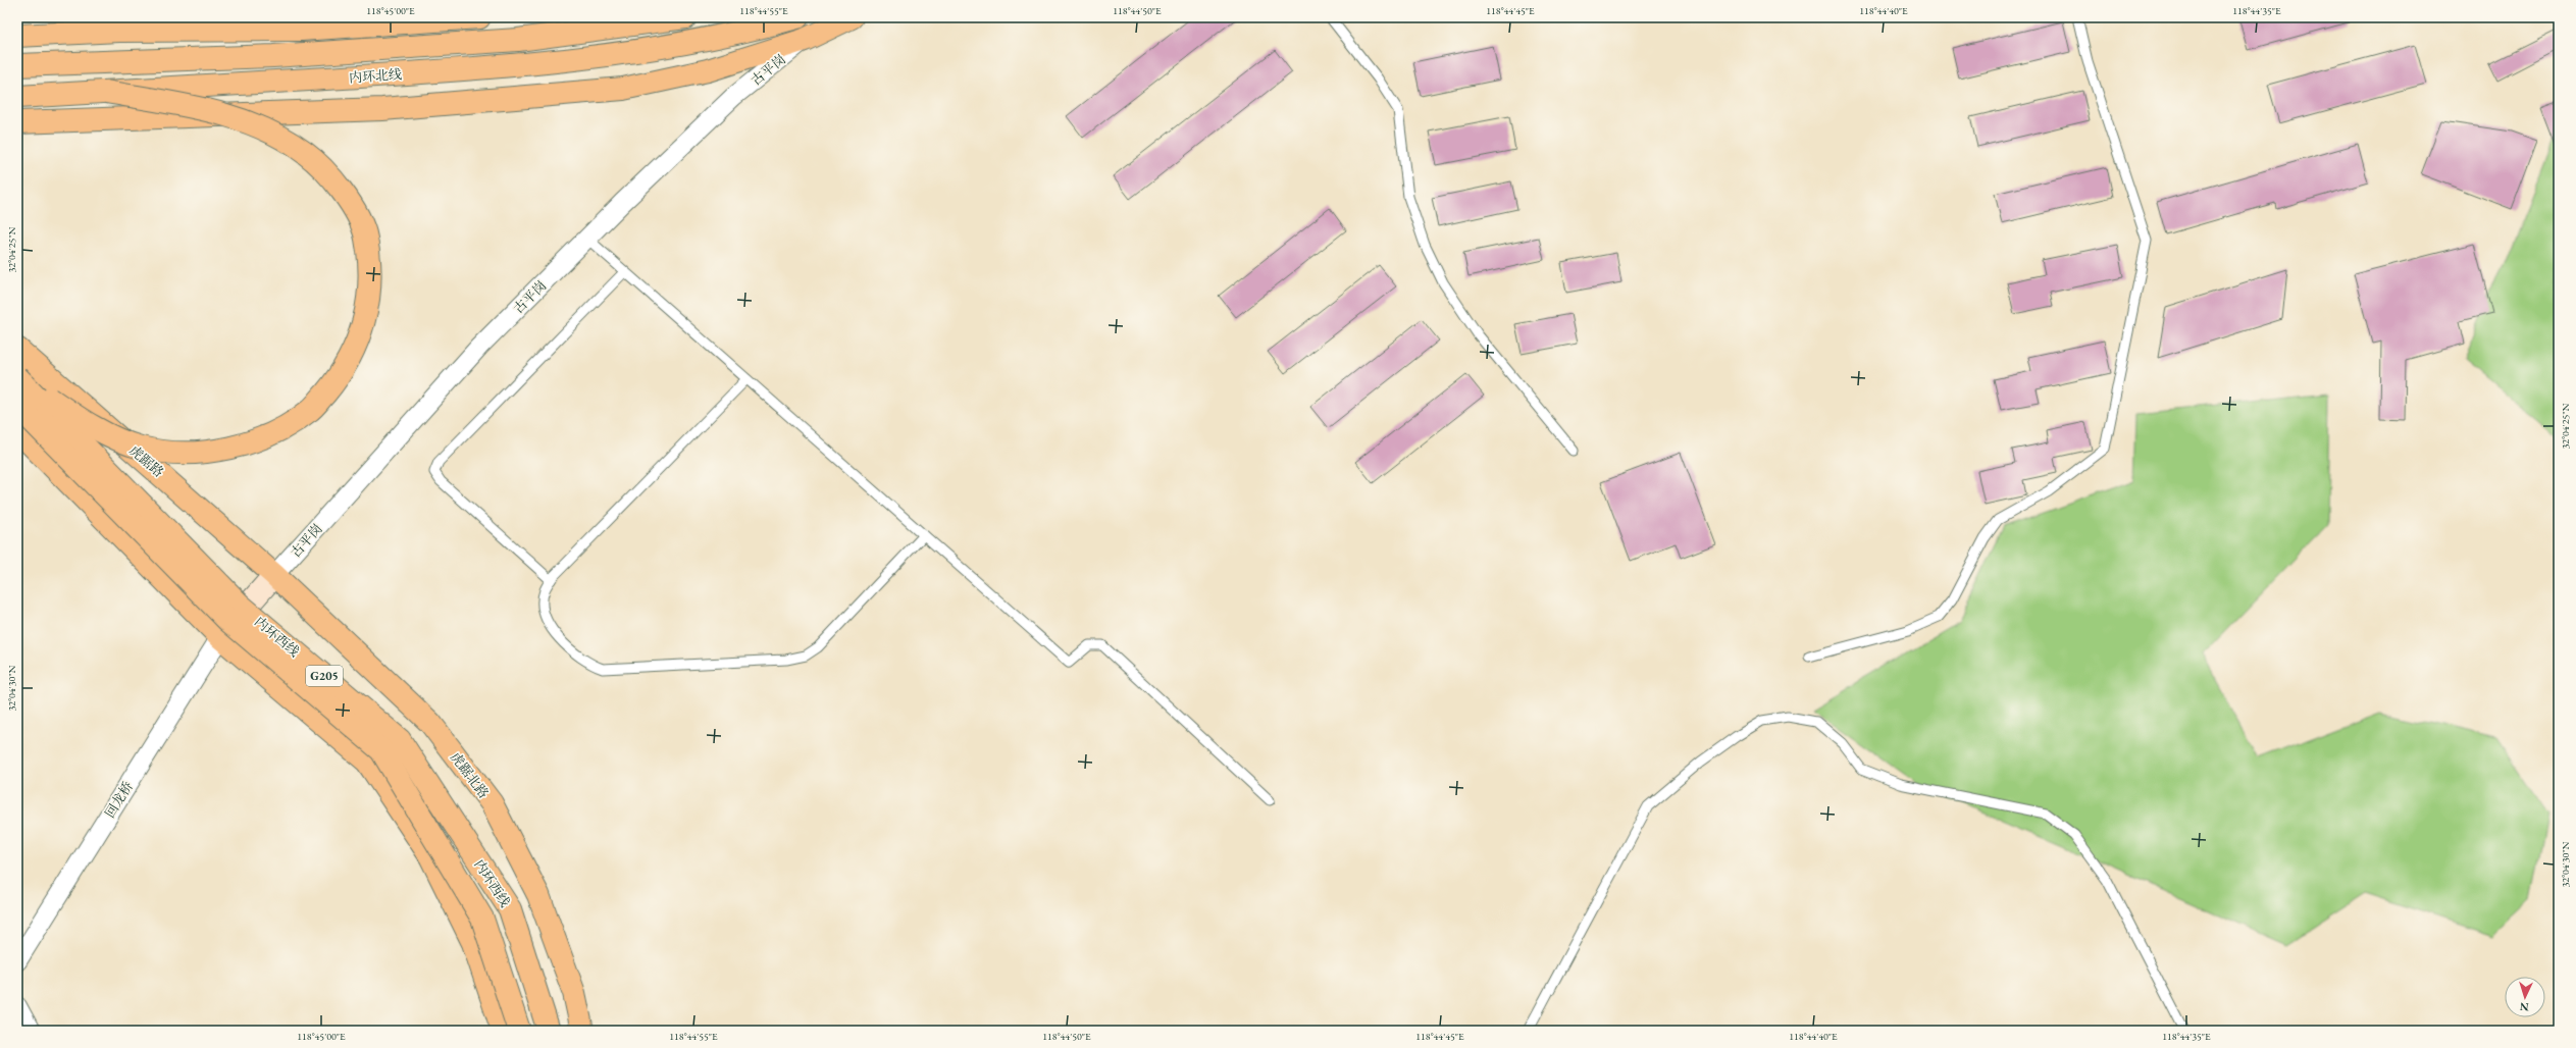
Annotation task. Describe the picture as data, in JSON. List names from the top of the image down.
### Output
{
  "streets": {
    "main road": [
      "内环北线",
      "虎踞路",
      "内环西线",
      "G205",
      "虎踞北路"
    ],
    "street": ["古平岗", "回龙桥"]
  },
  "crossings": [
    ["古平岗", "虎踞路"],
    ["古平岗", "虎踞北路"],
    ["虎踞路", "虎踞北路"]
  ],
  "north": "bottom",
  "coordinates": [
    "118°45'00\"E",
    "118°44'55\"E",
    "118°44'50\"E",
    "118°44'45\"E",
    "118°44'40\"E",
    "118°44'35\"E",
    "32°04'25\"N",
    "32°04'30\"N"
  ]
}
